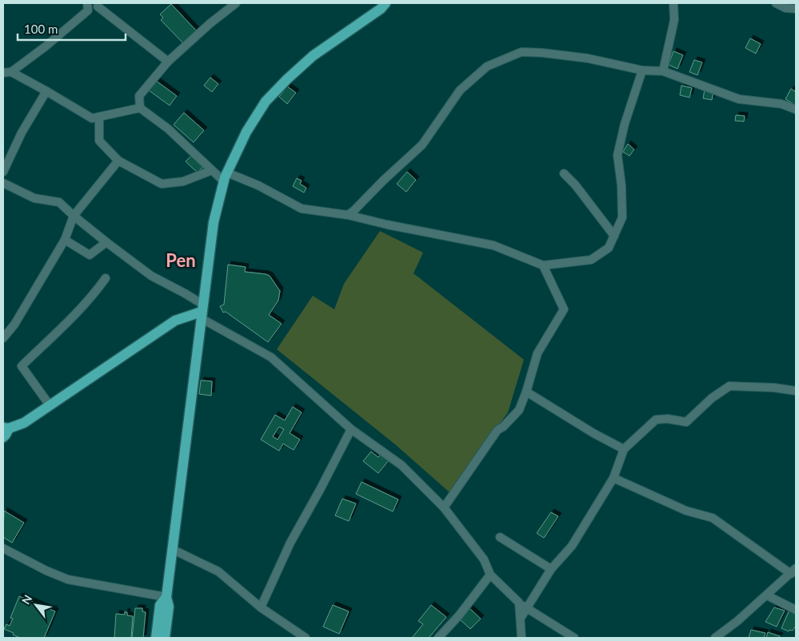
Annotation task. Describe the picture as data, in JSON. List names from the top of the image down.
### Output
{
  "districts": ["Pen"],
  "scale_bar": "100 m",
  "north": "top left"
}
